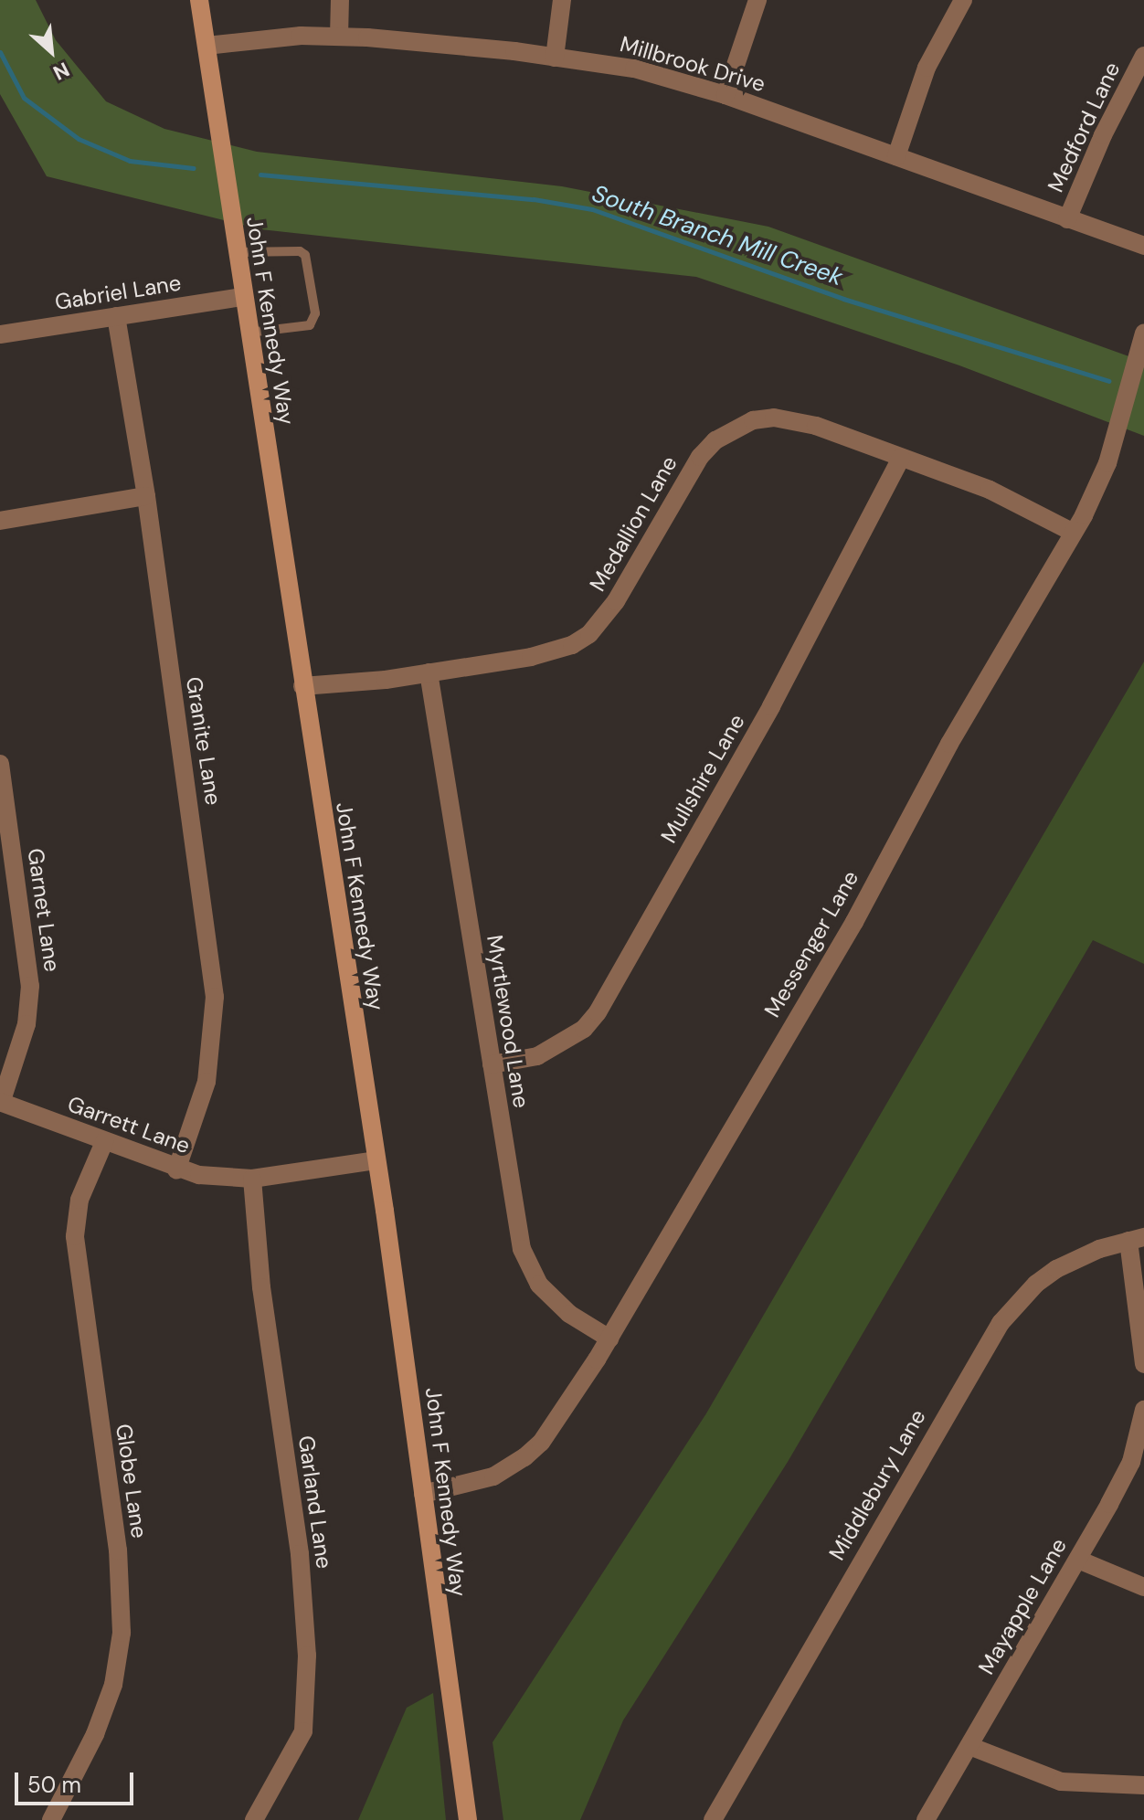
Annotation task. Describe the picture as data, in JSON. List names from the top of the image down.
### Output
{
  "streets": {
    "street": [
      "Millbrook Drive",
      "Medford Lane",
      "Gabriel Lane",
      "John F Kennedy Way",
      "Medallion Lane",
      "Granite Lane",
      "Mullshire Lane",
      "Garnet Lane",
      "Messenger Lane",
      "Myrtlewood Lane",
      "Garrett Lane",
      "Globe Lane",
      "Middlebury Lane",
      "Garland Lane",
      "Mayapple Lane"
    ]
  },
  "crossings": [
    ["Millbrook Drive", "Medford Lane"],
    ["Millbrook Drive", "John F Kennedy Way"],
    ["Gabriel Lane", "John F Kennedy Way"],
    ["Gabriel Lane", "Granite Lane"],
    ["John F Kennedy Way", "Medallion Lane"],
    ["John F Kennedy Way", "Messenger Lane"],
    ["John F Kennedy Way", "Garrett Lane"],
    ["Medallion Lane", "Mullshire Lane"],
    ["Medallion Lane", "Messenger Lane"],
    ["Medallion Lane", "Myrtlewood Lane"],
    ["Granite Lane", "Garrett Lane"],
    ["Mullshire Lane", "Myrtlewood Lane"],
    ["Garnet Lane", "Garrett Lane"],
    ["Messenger Lane", "Myrtlewood Lane"],
    ["Garrett Lane", "Globe Lane"],
    ["Garrett Lane", "Garland Lane"]
  ],
  "water": ["South Branch Mill Creek"],
  "scale_bar": "50 m",
  "north": "bottom right"
}
